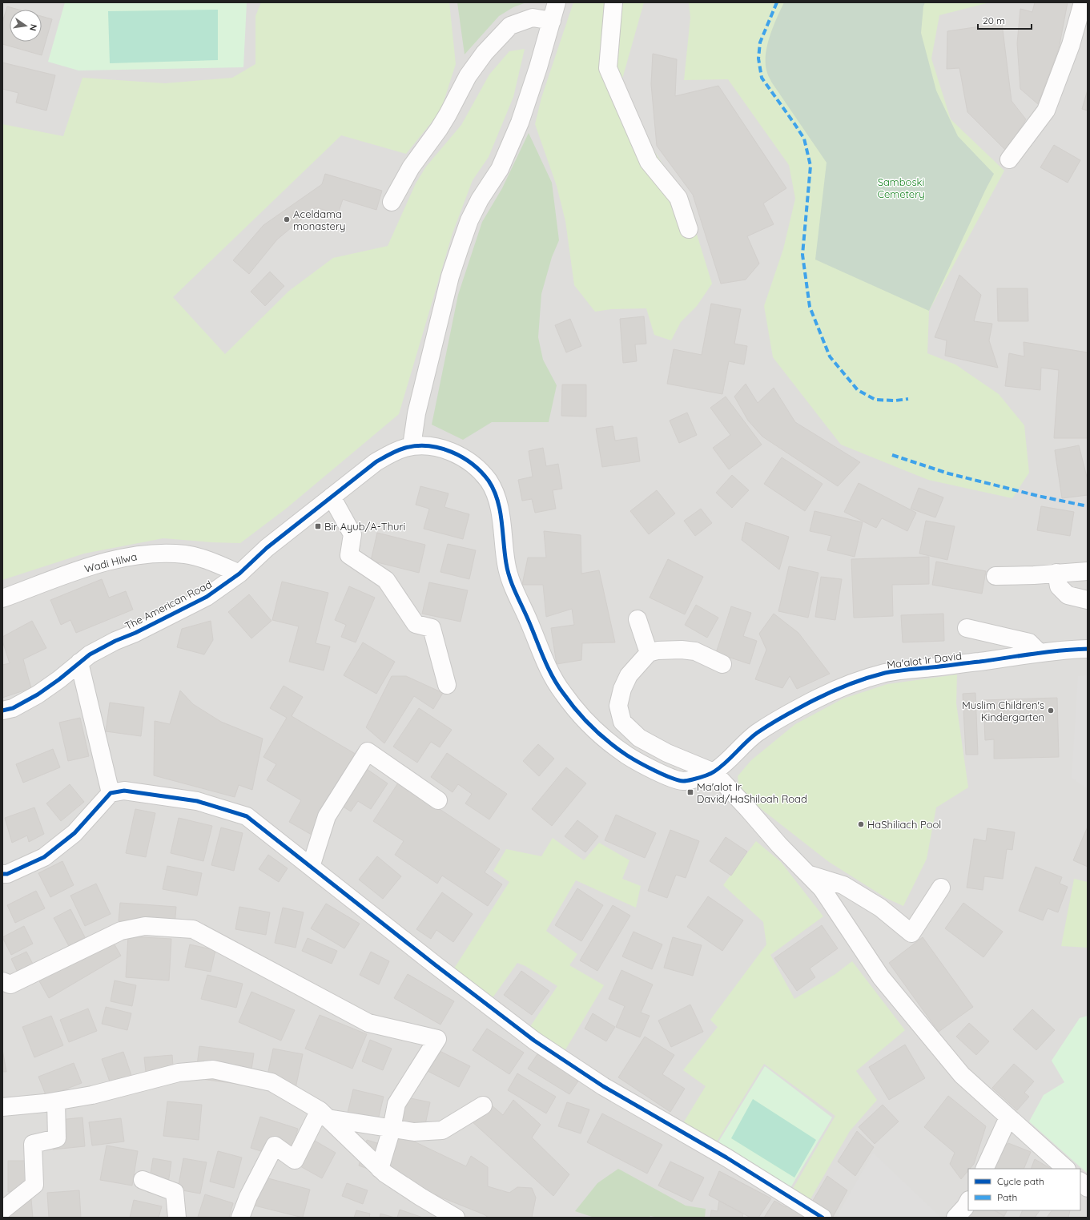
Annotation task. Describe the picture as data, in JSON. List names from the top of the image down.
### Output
{
  "streets": {
    "street": ["Wadi Hilwa", "The American Road", "Ma'alot Ir David"]
  },
  "crossings": [
    ["Wadi Hilwa", "The American Road"],
    ["The American Road", "Ma'alot Ir David"]
  ],
  "parks": ["Samboski Cemetery"],
  "places": {
    "other": ["Aceldama monastery", "Muslim Children's Kindergarten", "HaShiliach Pool"],
    "transit": ["Bir Ayub/A-Thuri", "Ma'alot Ir David/HaShiloah Road"]
  },
  "legend": ["Cycle path", "Path"],
  "scale_bar": "20 m",
  "north": "right"
}
